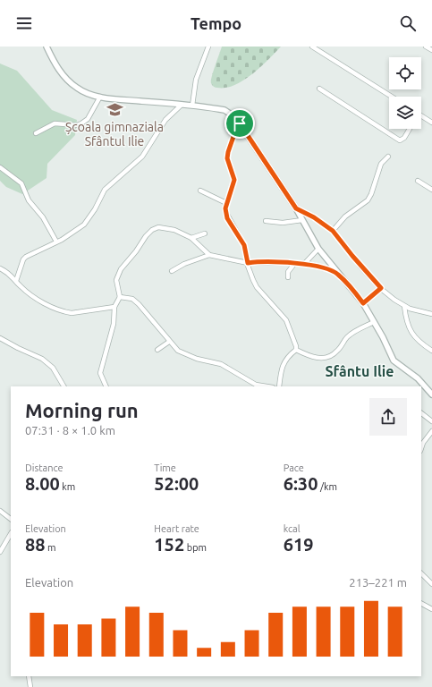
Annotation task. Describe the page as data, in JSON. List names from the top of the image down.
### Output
{
  "districts": ["Sfântu Ilie"],
  "places": {
    "school or university": ["Școala gimnaziala Sfântul Ilie"]
  },
  "page": {
    "header": "Tempo",
    "heading": ["Morning run", "07:31 · 8 × 1.0 km"],
    "stats": [
      ["Distance", "8.00 km"],
      ["Time", "52:00"],
      ["Pace", "6:30 /km"],
      ["Elevation", "88 m"],
      ["Heart rate", "152 bpm"],
      ["kcal", "619"]
    ],
    "chart": ["Elevation", "213–221 m"]
  }
}
